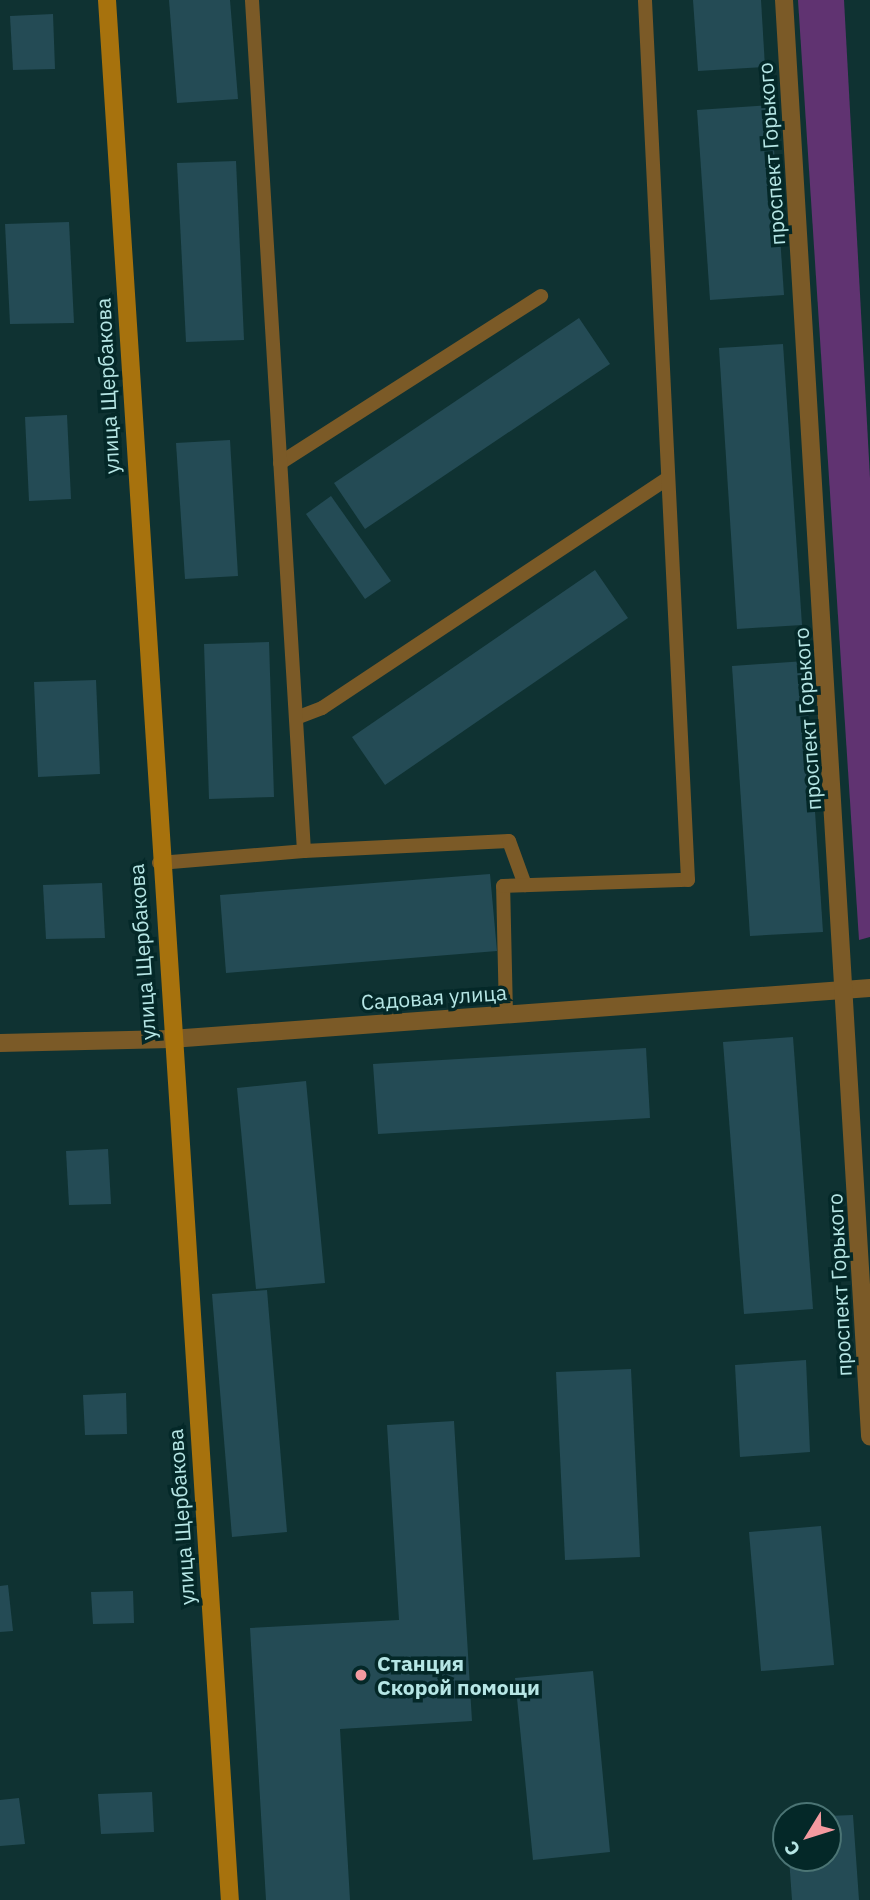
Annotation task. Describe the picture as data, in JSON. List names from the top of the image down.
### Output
{
  "streets": {
    "main road": ["улица Щербакова"],
    "street": ["проспект Горького", "Садовая улица"]
  },
  "crossings": [
    ["проспект Горького", "Садовая улица"],
    ["улица Щербакова", "Садовая улица"]
  ],
  "places": ["Станция Скорой помощи"],
  "north": "bottom left"
}
